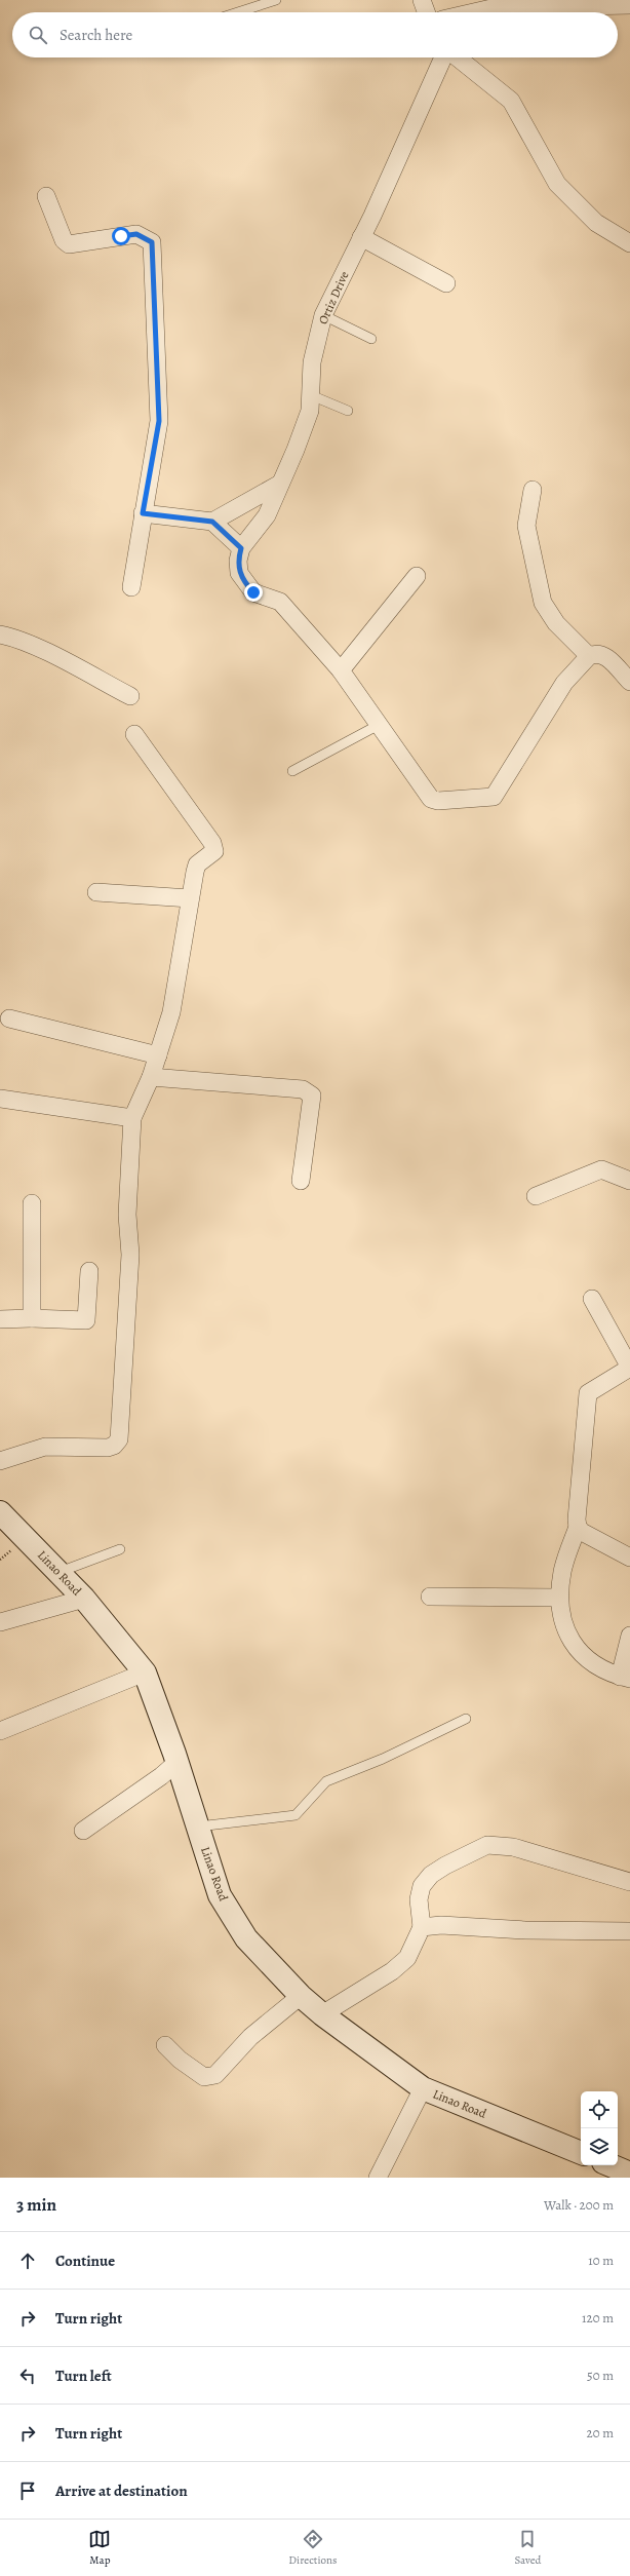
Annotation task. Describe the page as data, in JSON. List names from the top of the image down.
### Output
{
  "streets": {
    "street": ["Ortiz Drive", "Linao Road"]
  },
  "page": {
    "search": "Search here",
    "heading": ["3 min", "Walk · 200 m"],
    "list": [
      ["Continue", "10 m"],
      ["Turn right", "120 m"],
      ["Turn left", "50 m"],
      ["Turn right", "20 m"],
      "Arrive at destination"
    ],
    "nav": ["Map", "Directions", "Saved"]
  }
}
